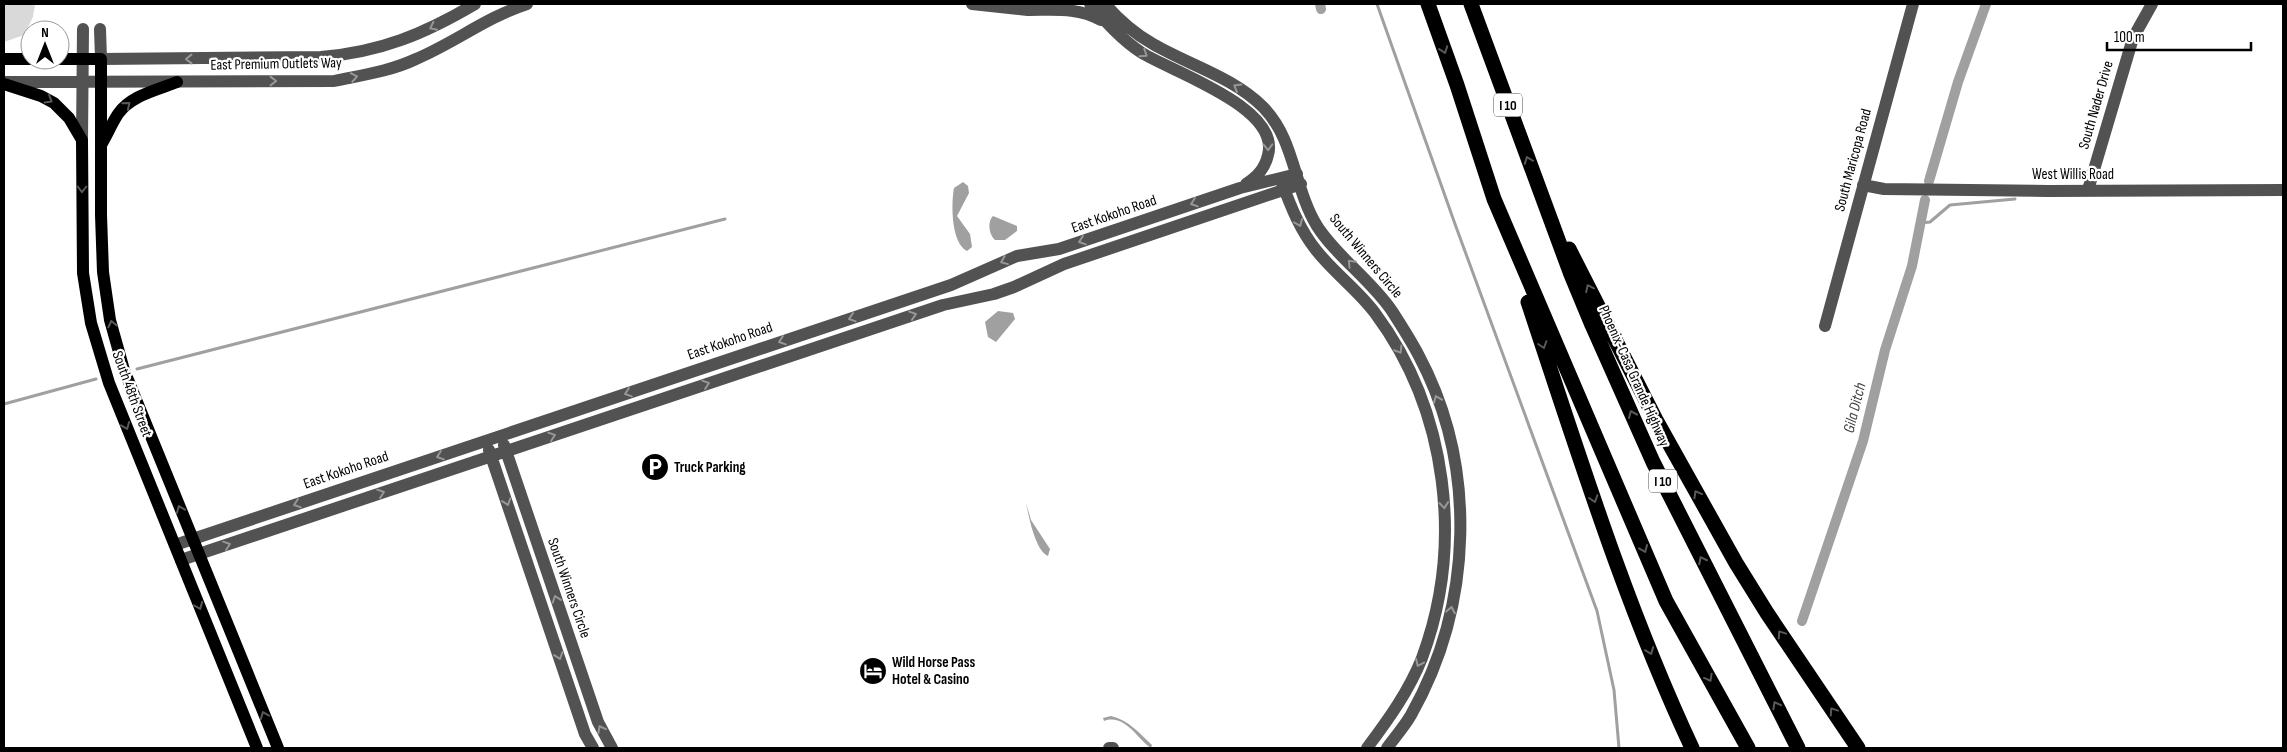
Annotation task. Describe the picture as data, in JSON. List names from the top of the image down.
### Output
{
  "streets": {
    "highway": ["I 10", "Phoenix-Casa Grande Highway"],
    "main road": ["South 48th Street"],
    "street": [
      "East Premium Outlets Way",
      "South Nader Drive",
      "South Maricopa Road",
      "West Willis Road",
      "East Kokoho Road",
      "South Winners Circle"
    ]
  },
  "crossings": [
    ["East Premium Outlets Way", "South 48th Street"],
    ["South Nader Drive", "West Willis Road"],
    ["South Maricopa Road", "West Willis Road"],
    ["East Kokoho Road", "South Winners Circle"],
    ["East Kokoho Road", "South 48th Street"]
  ],
  "water": ["Gila Ditch"],
  "places": {
    "parking": ["Truck Parking"],
    "hotel": ["Wild Horse Pass Hotel & Casino"]
  },
  "scale_bar": "100 m",
  "north": "top"
}
